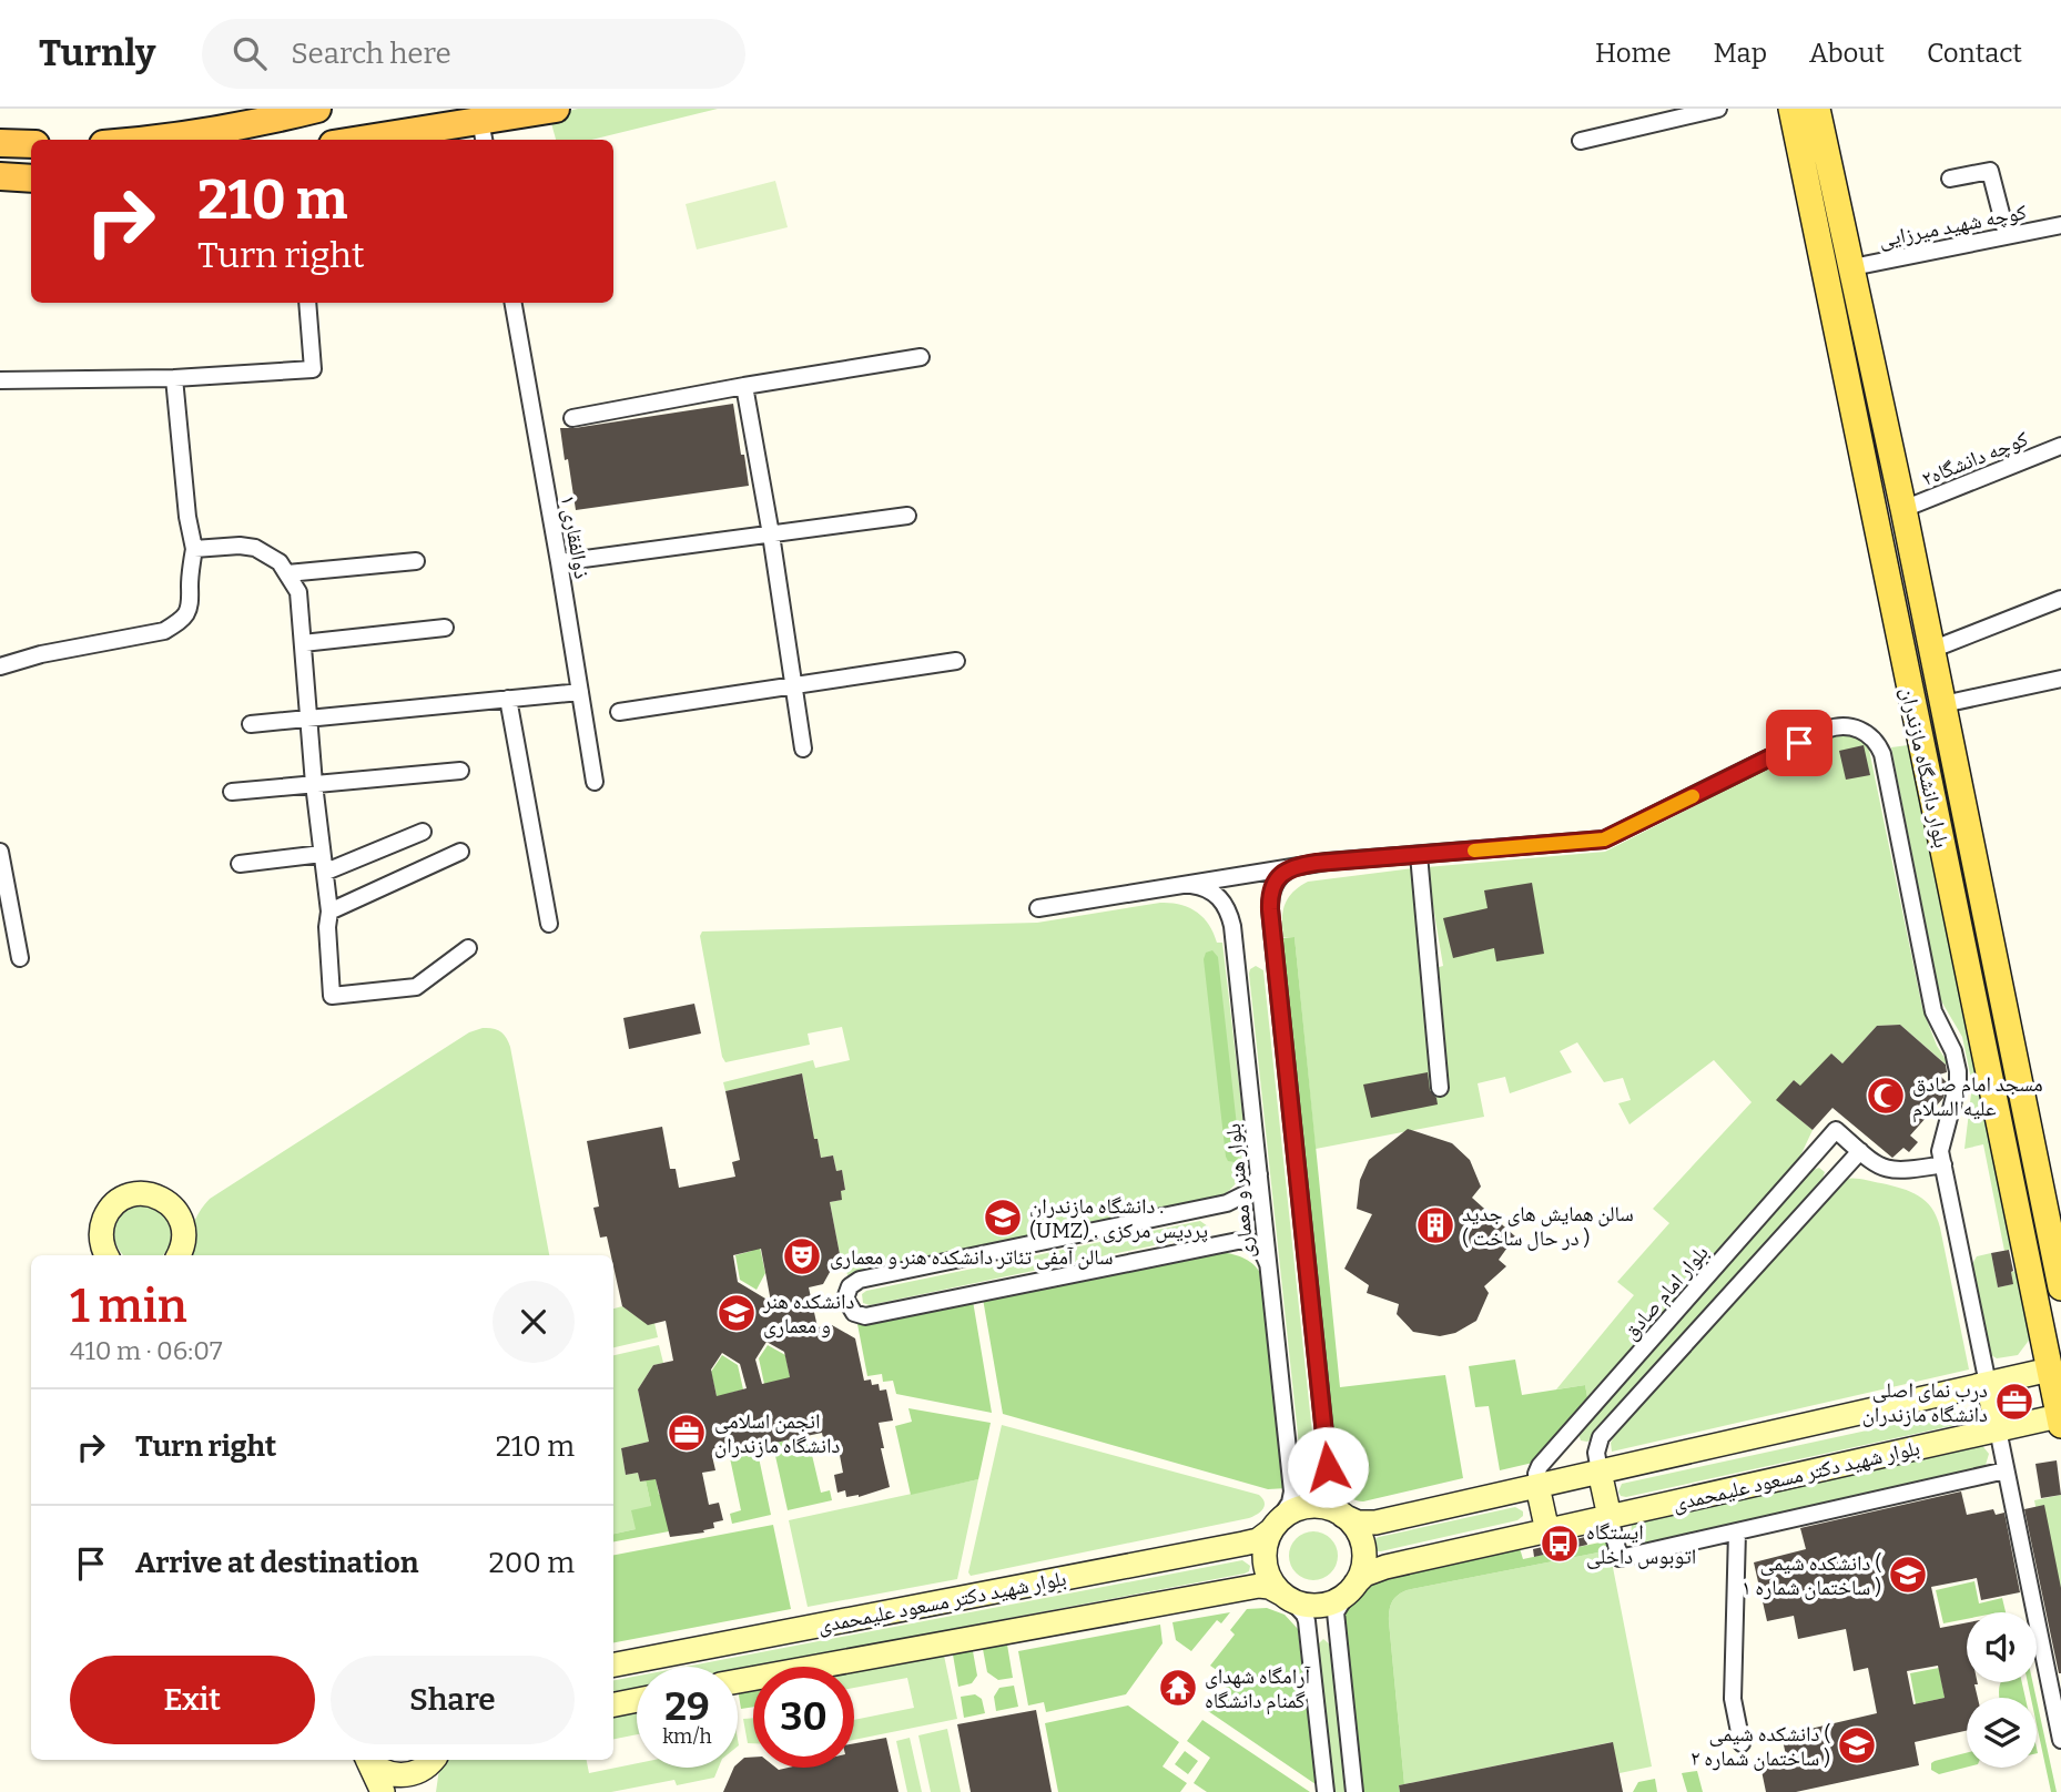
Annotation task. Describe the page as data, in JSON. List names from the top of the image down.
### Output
{
  "streets": {
    "main road": ["بلوار دانشگاه مازندران", "بلوار شهید دکتر مسعود علیمحمدی"],
    "street": [
      "کوچه شهید میرزایی",
      "کوچه دانشگاه۲",
      "ذوالفقاری ۱",
      "بلوار هنر و معماری",
      "بلوار امام صادق"
    ]
  },
  "crossings": [
    ["کوچه شهید میرزایی", "بلوار دانشگاه مازندران"],
    ["کوچه دانشگاه۲", "بلوار دانشگاه مازندران"],
    ["بلوار دانشگاه مازندران", "بلوار شهید دکتر مسعود علیمحمدی"],
    ["بلوار هنر و معماری", "بلوار شهید دکتر مسعود علیمحمدی"]
  ],
  "places": {
    "mosque": ["مسجد امام صادق علیه السلام"],
    "school or university": [
      "دانشگاه مازندران . (UMZ) . پردیس مرکزی",
      "دانشکده هنر و معماری",
      "دانشکده شیمی ( ساختمان شماره ۱ )",
      "دانشکده شیمی ( ساختمان شماره ۲ )"
    ],
    "building": ["سالن همایش های جدید ( در حال ساخت )"],
    "theatre": ["سالن آمفی تئاتر دانشکده هنر و معماری"],
    "office": ["درب نمای اصلی دانشگاه مازندران", "انجمن اسلامی دانشگاه مازندران"],
    "bus stop": ["ایستگاه اتوبوس داخلی"],
    "temple": ["آرامگاه شهدای گمنام دانشگاه"]
  },
  "page": {
    "header": "Turnly",
    "search": "Search here",
    "nav": [
      "Home",
      "Map",
      "About",
      "Contact"
    ],
    "turn": ["210 m", "Turn right"],
    "heading": ["1 min", "410 m · 06:07"],
    "list": [
      {
        "name": "Turn right",
        "value": "210 m"
      },
      {
        "name": "Arrive at destination",
        "value": "200 m"
      }
    ],
    "buttons": ["Exit", "Share"],
    "speed": "29 km/h",
    "limit": "30"
  }
}
